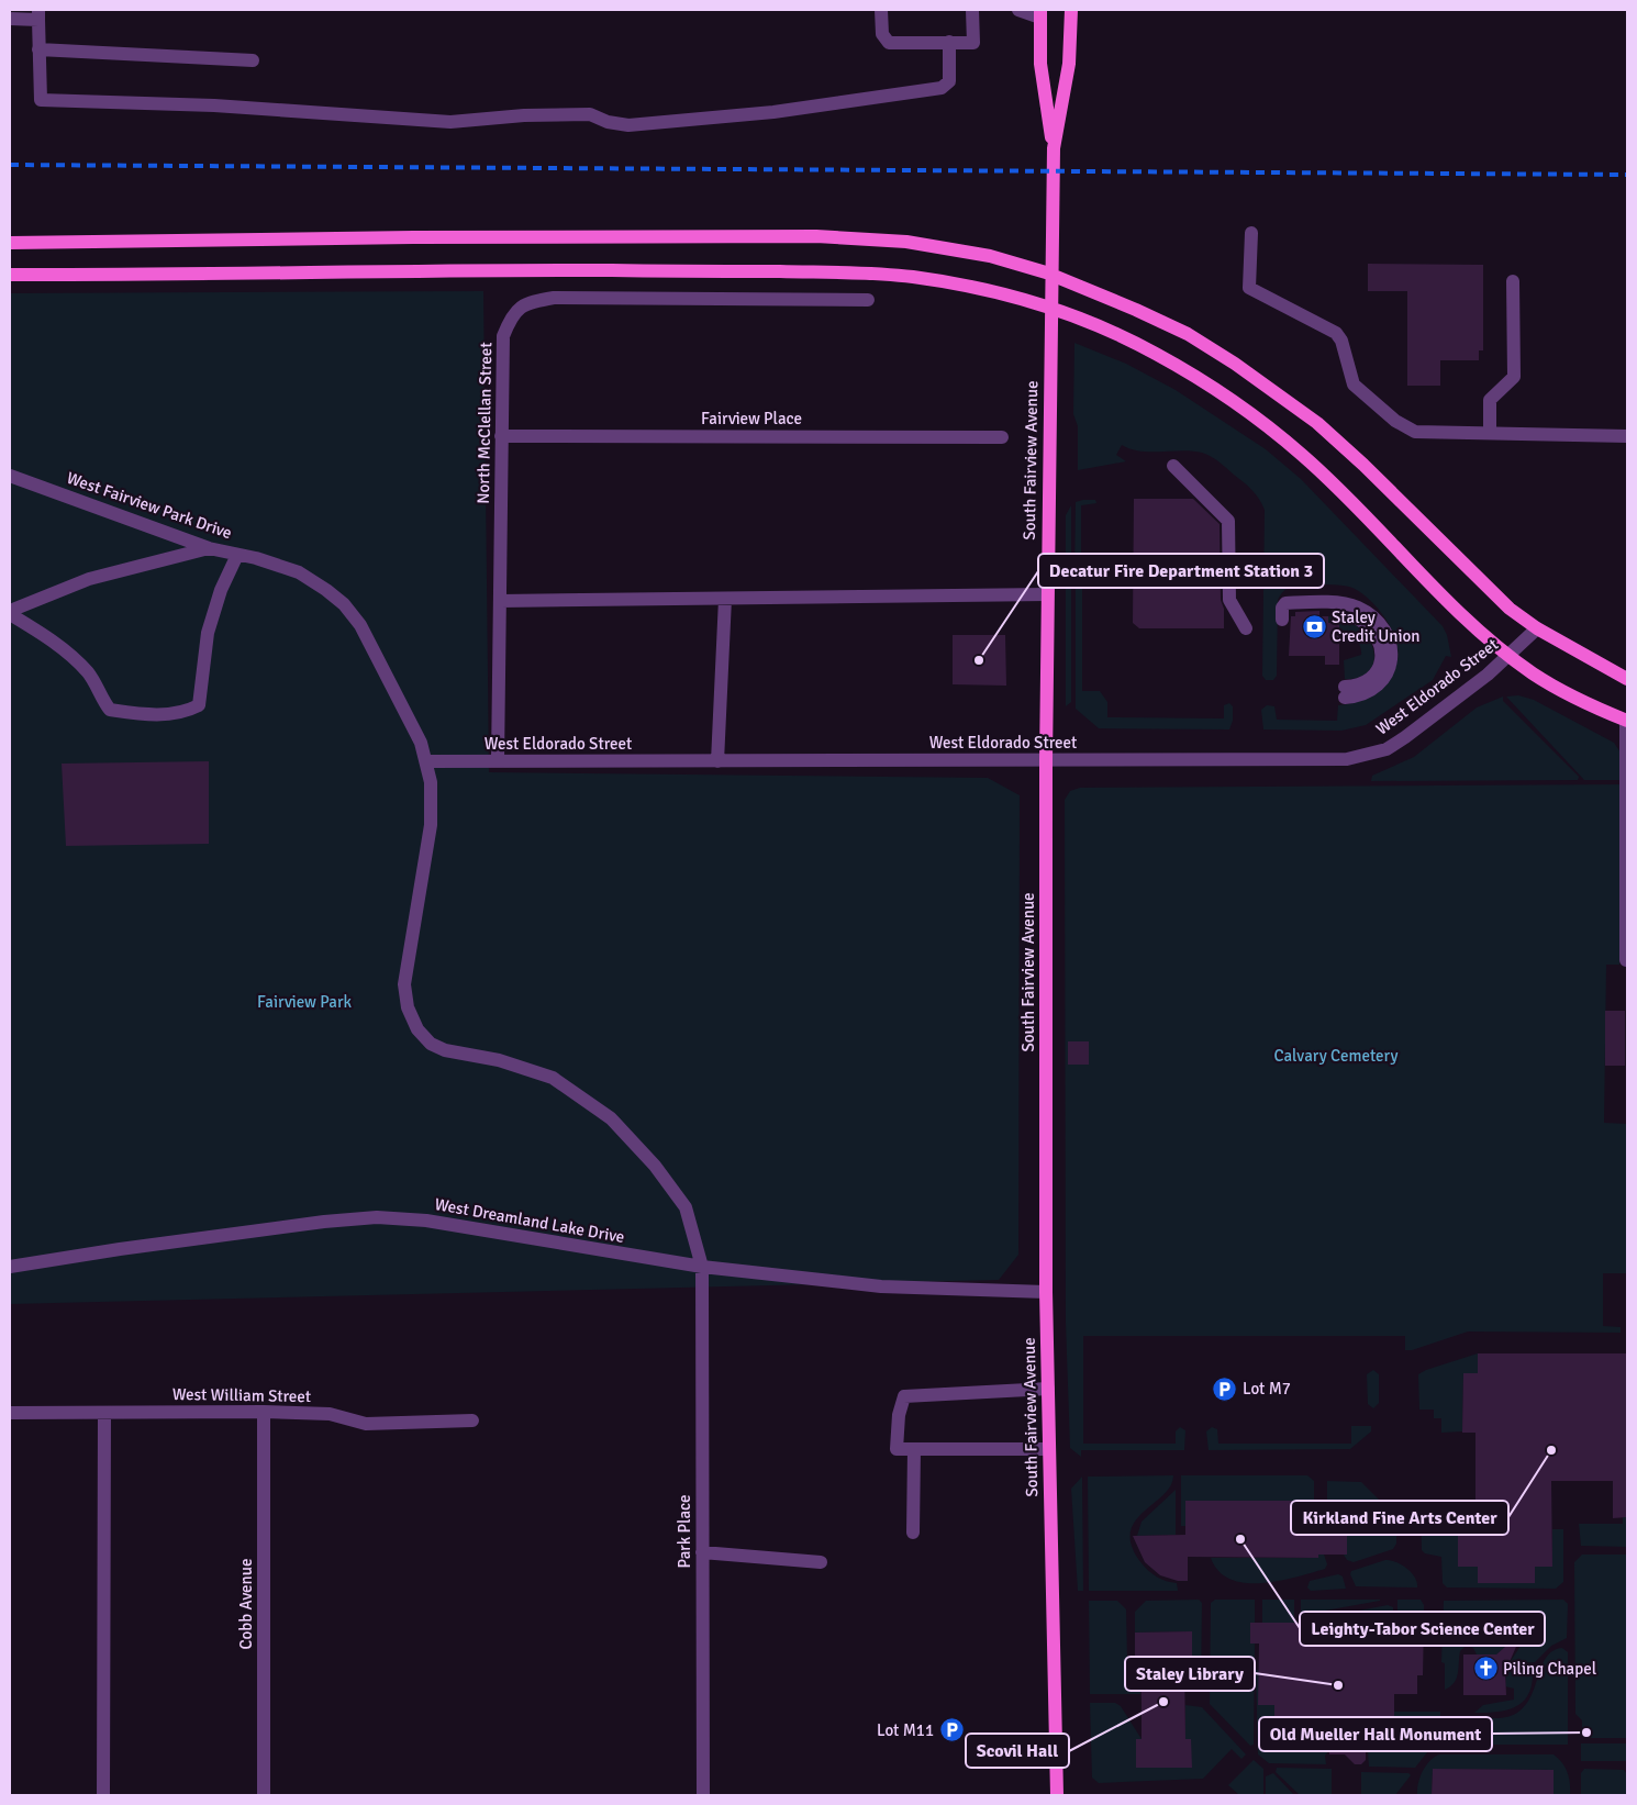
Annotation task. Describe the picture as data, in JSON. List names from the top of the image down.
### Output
{
  "streets": {
    "main road": ["South Fairview Avenue"],
    "street": [
      "Fairview Place",
      "North McClellan Street",
      "West Fairview Park Drive",
      "West Eldorado Street",
      "West Dreamland Lake Drive",
      "West William Street",
      "Park Place",
      "Cobb Avenue"
    ]
  },
  "crossings": [
    ["Fairview Place", "North McClellan Street"],
    ["North McClellan Street", "West Eldorado Street"],
    ["South Fairview Avenue", "West Eldorado Street"],
    ["South Fairview Avenue", "West Dreamland Lake Drive"],
    ["West Fairview Park Drive", "West Eldorado Street"],
    ["West Fairview Park Drive", "West Dreamland Lake Drive"],
    ["West Fairview Park Drive", "Park Place"],
    ["West Dreamland Lake Drive", "Park Place"],
    ["West William Street", "Cobb Avenue"]
  ],
  "parks": ["Fairview Park", "Calvary Cemetery"],
  "places": {
    "bank": ["Staley Credit Union"],
    "other": [
      "Decatur Fire Department Station 3",
      "Kirkland Fine Arts Center",
      "Leighty-Tabor Science Center",
      "Staley Library",
      "Scovil Hall",
      "Old Mueller Hall Monument"
    ],
    "parking": ["Lot M7", "Lot M11"],
    "church": ["Piling Chapel"]
  }
}
